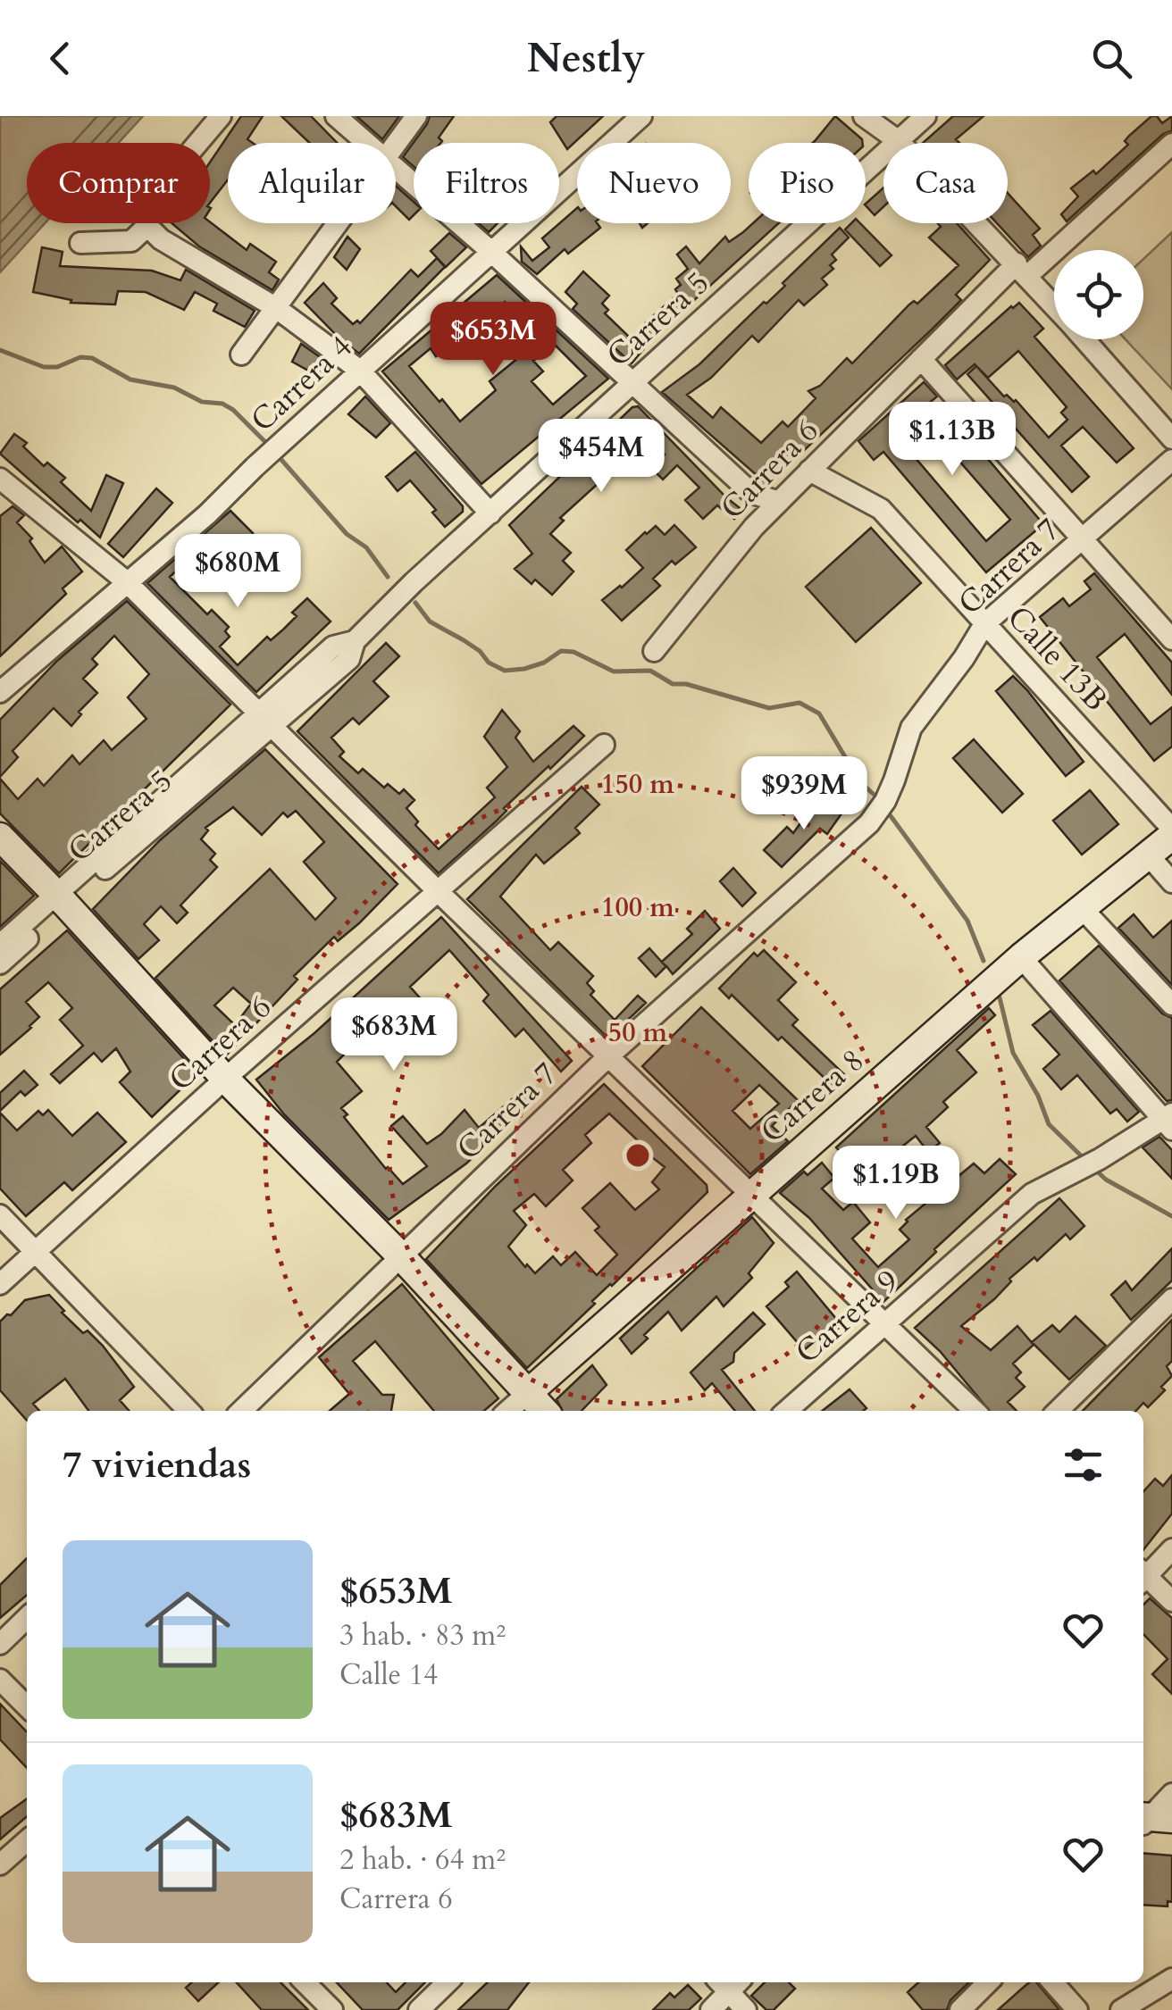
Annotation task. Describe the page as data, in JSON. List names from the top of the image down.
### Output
{
  "streets": {
    "street": [
      "Carrera 5",
      "Carrera 4",
      "Carrera 6",
      "Carrera 7",
      "Calle 13B",
      "Carrera 8",
      "Carrera 9"
    ]
  },
  "crossings": [
    ["Carrera 6", "Calle 13B"],
    ["Carrera 7", "Calle 13B"]
  ],
  "page": {
    "header": "Nestly",
    "chip": [
      "Comprar",
      "Alquilar",
      "Filtros",
      "Nuevo",
      "Piso",
      "Casa"
    ],
    "price": [
      "$653M",
      "$1.13B",
      "$454M",
      "$680M",
      "$939M",
      "$683M",
      "$1.19B"
    ],
    "heading": "7 viviendas",
    "list": [
      {
        "name": "$653M",
        "note": "3 hab. · 83 m² · Calle 14"
      },
      {
        "name": "$683M",
        "note": "2 hab. · 64 m² · Carrera 6"
      }
    ]
  },
  "rings": ["150 m", "100 m", "50 m"]
}
